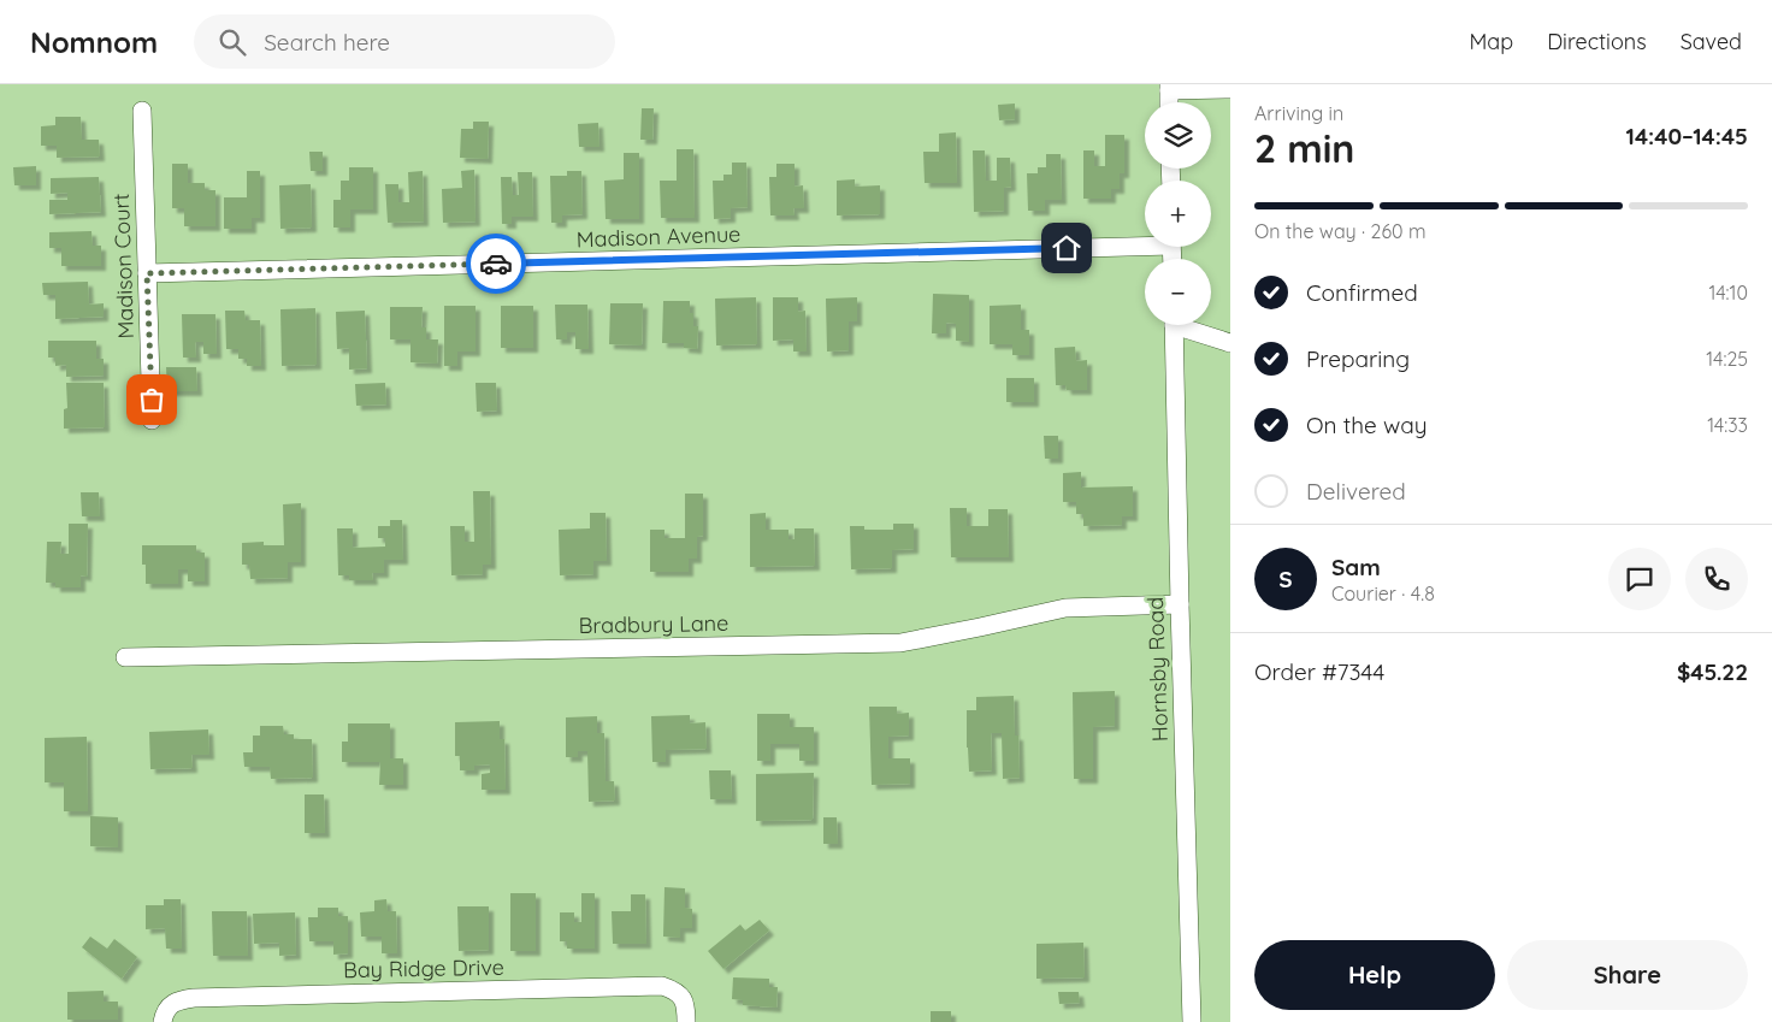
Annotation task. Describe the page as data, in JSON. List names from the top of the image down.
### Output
{
  "streets": {
    "street": [
      "Madison Avenue",
      "Madison Court",
      "Bradbury Lane",
      "Hornsby Road",
      "Bay Ridge Drive"
    ]
  },
  "crossings": [
    ["Madison Avenue", "Madison Court"],
    ["Bradbury Lane", "Hornsby Road"]
  ],
  "page": {
    "header": "Nomnom",
    "search": "Search here",
    "nav": ["Map", "Directions", "Saved"],
    "heading": ["2 min", "Arriving in", "14:40–14:45"],
    "panel": [
      "Sam",
      "Courier · 4.8",
      "Order #7344",
      "$45.22"
    ],
    "map_buttons": ["+", "−"],
    "bar": "On the way · 260 m",
    "list": [
      ["Confirmed", "14:10"],
      ["Preparing", "14:25"],
      ["On the way", "14:33"],
      "Delivered"
    ],
    "round": "S",
    "buttons": ["Help", "Share"]
  }
}
